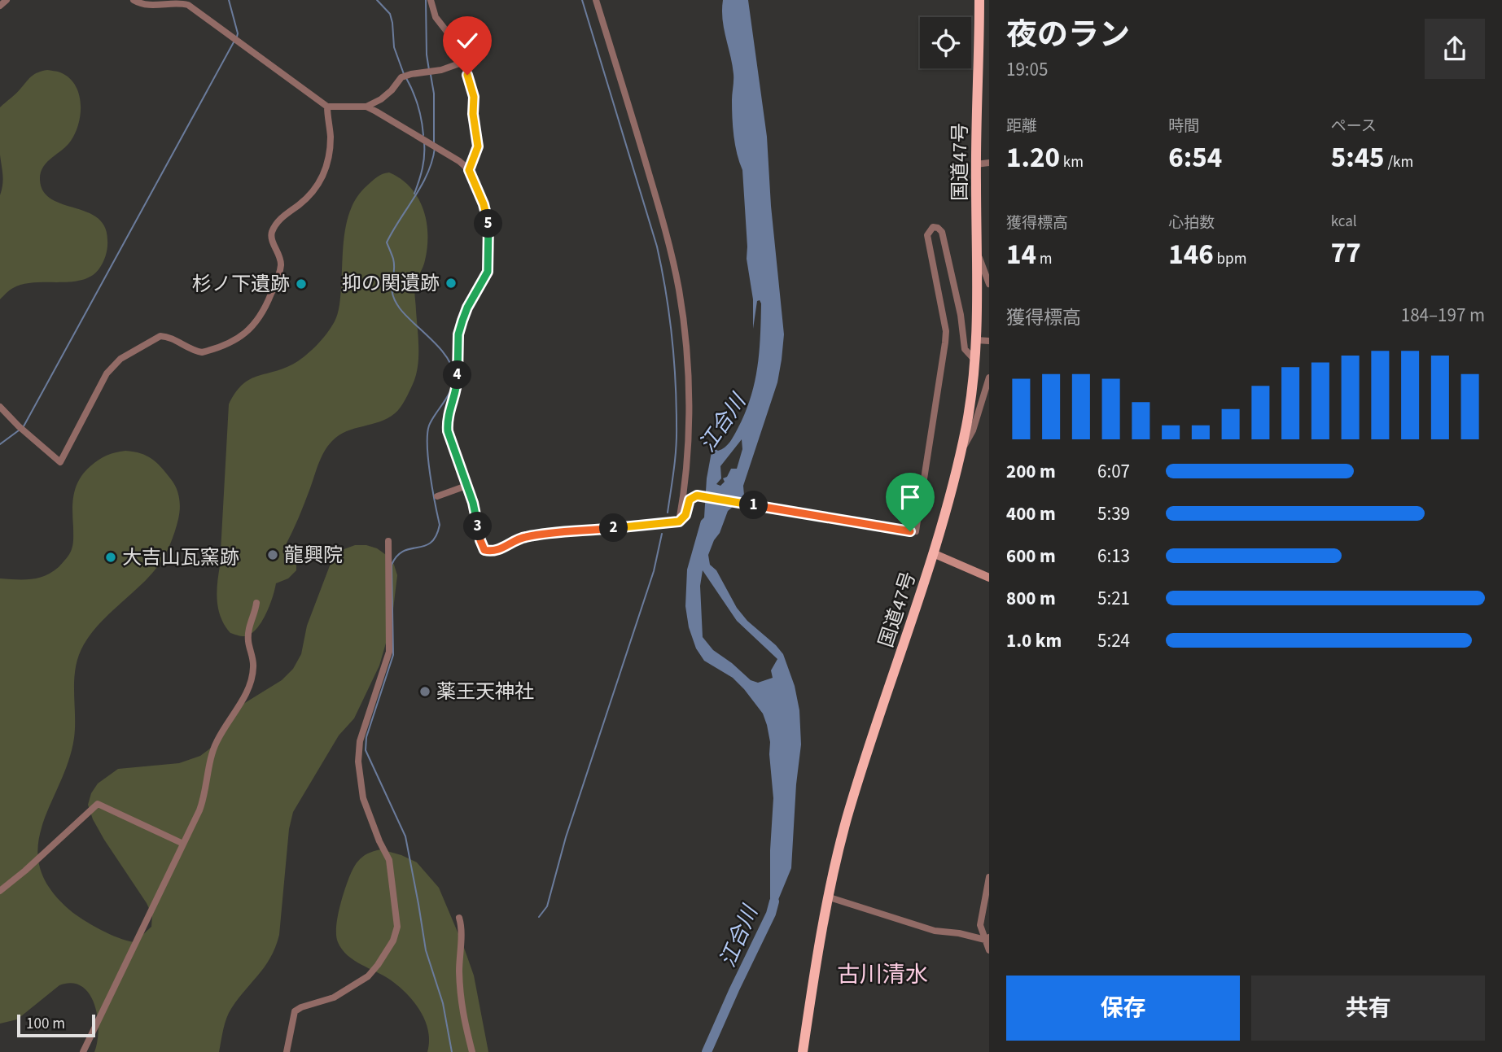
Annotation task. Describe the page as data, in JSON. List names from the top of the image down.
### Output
{
  "streets": {
    "highway": ["国道47号"]
  },
  "districts": ["古川清水"],
  "water": ["江合川"],
  "places": [
    "抑の関遺跡",
    "杉ノ下遺跡",
    "龍興院",
    "大吉山瓦窯跡",
    "薬王天神社"
  ],
  "scale_bar": "100 m",
  "page": {
    "heading": ["夜のラン", "19:05"],
    "stats": [
      ["距離", "1.20 km"],
      ["時間", "6:54"],
      ["ペース", "5:45 /km"],
      ["獲得標高", "14 m"],
      ["心拍数", "146 bpm"],
      ["kcal", "77"]
    ],
    "pins": [
      "5",
      "4",
      "1",
      "3",
      "2"
    ],
    "chart": ["獲得標高", "184–197 m"],
    "list": [
      {
        "name": "200 m",
        "note": "6:07"
      },
      {
        "name": "400 m",
        "note": "5:39"
      },
      {
        "name": "600 m",
        "note": "6:13"
      },
      {
        "name": "800 m",
        "note": "5:21"
      },
      {
        "name": "1.0 km",
        "note": "5:24"
      }
    ],
    "buttons": ["保存", "共有"],
    "scale": "100 m"
  }
}
